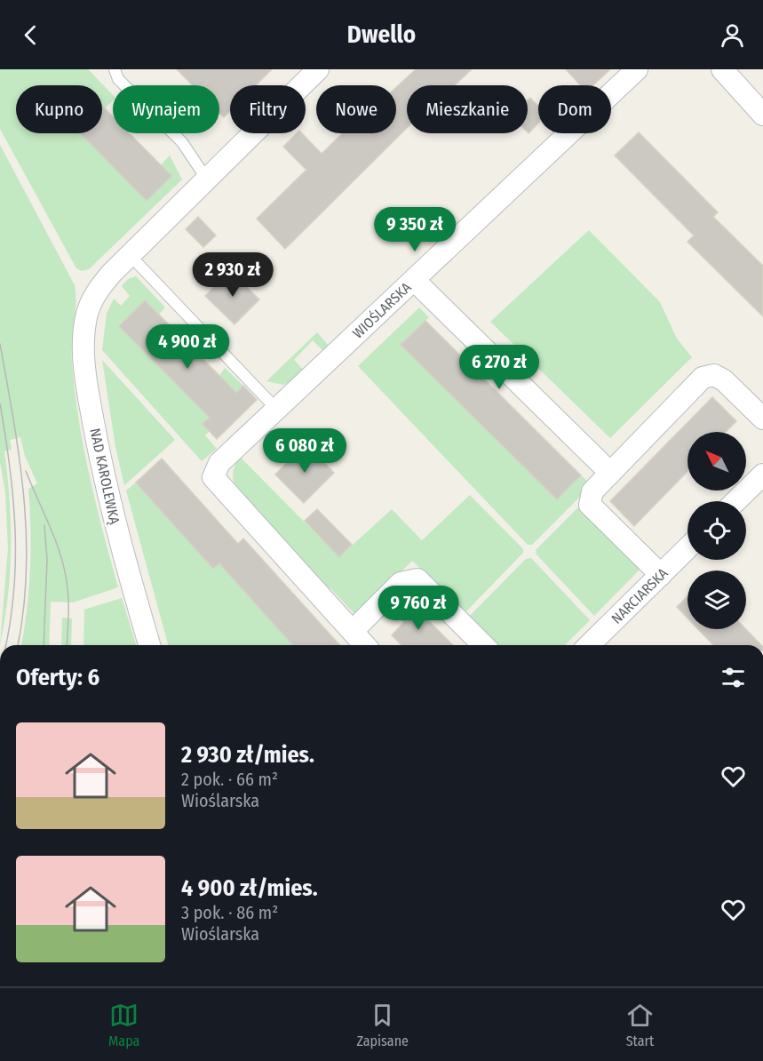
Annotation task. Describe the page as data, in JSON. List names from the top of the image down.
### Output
{
  "streets": {
    "street": ["WIOŚLARSKA", "NAD KAROLEWKĄ", "NARCIARSKA"]
  },
  "north": "top left",
  "page": {
    "header": "Dwello",
    "chip": [
      "Kupno",
      "Wynajem",
      "Filtry",
      "Nowe",
      "Mieszkanie",
      "Dom"
    ],
    "price": [
      "9 350 zł",
      "2 930 zł",
      "4 900 zł",
      "6 270 zł",
      "6 080 zł",
      "9 760 zł"
    ],
    "heading": "Oferty: 6",
    "list": [
      {
        "name": "2 930 zł/mies.",
        "note": "2 pok. · 66 m² · Wioślarska"
      },
      {
        "name": "4 900 zł/mies.",
        "note": "3 pok. · 86 m² · Wioślarska"
      }
    ],
    "tabs": ["Mapa", "Zapisane", "Start"]
  }
}
